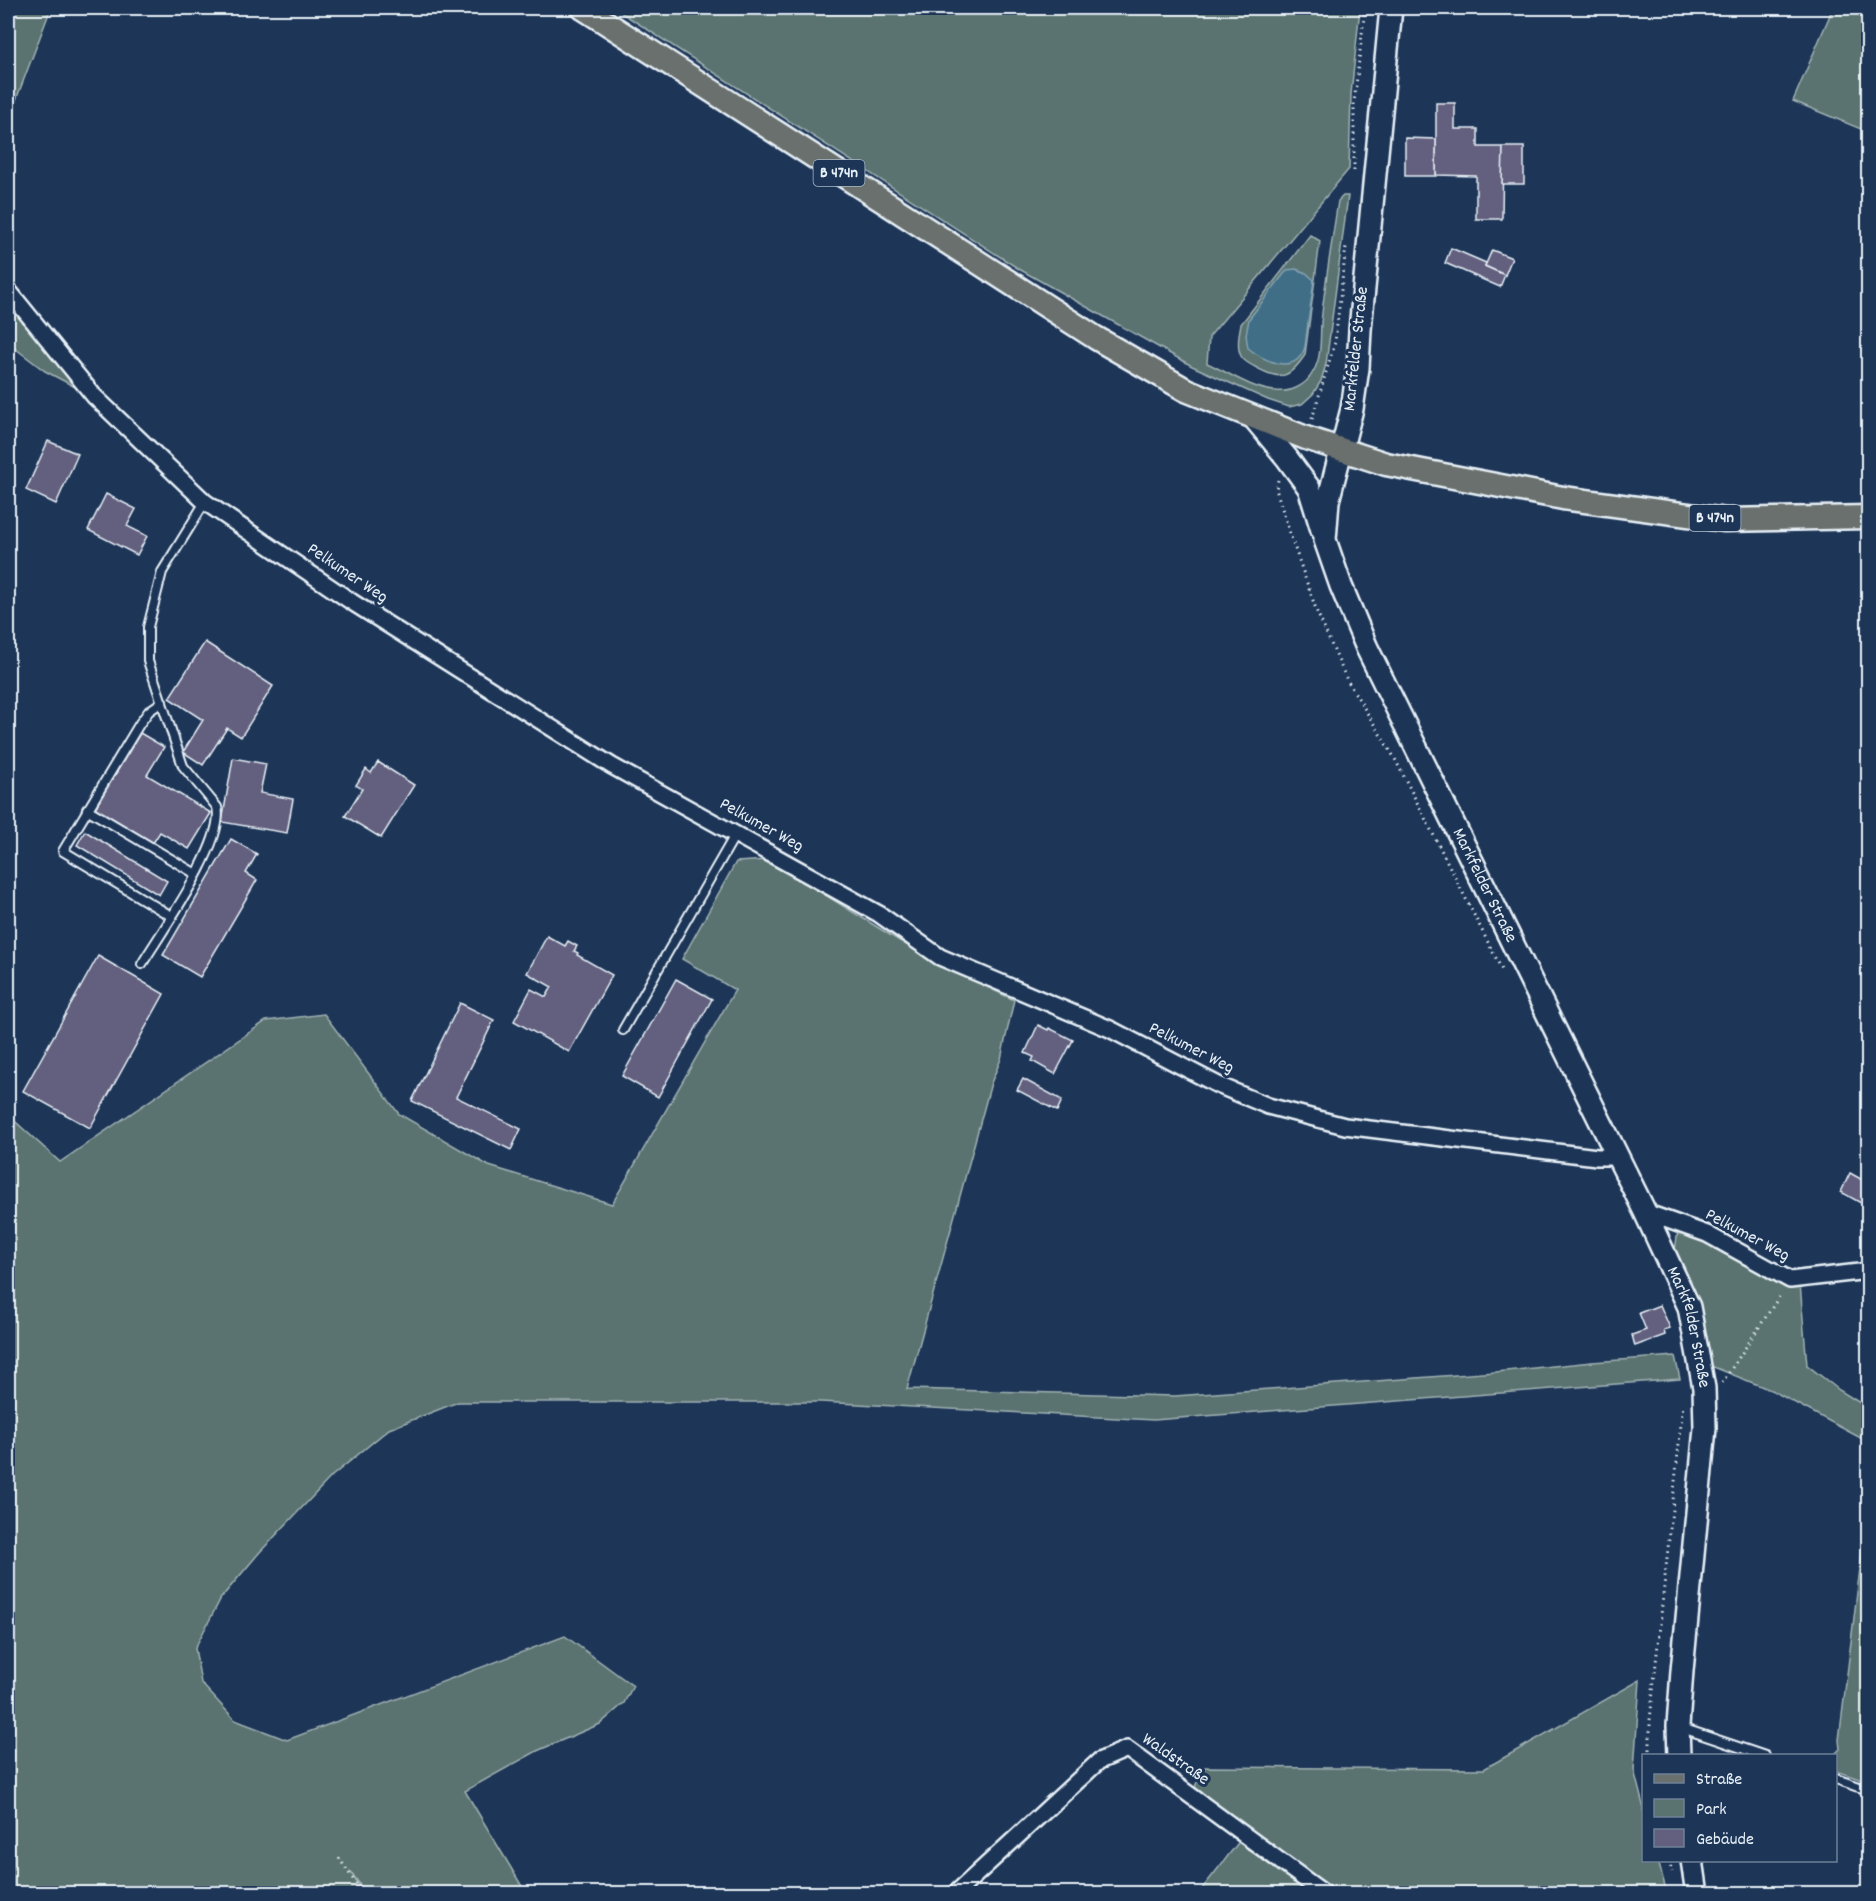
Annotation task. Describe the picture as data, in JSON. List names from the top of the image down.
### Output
{
  "streets": {
    "main road": ["B 474n"],
    "street": ["Markfelder Straße", "Pelkumer Weg", "Waldstraße"]
  },
  "crossings": [
    ["B 474n", "Markfelder Straße"],
    ["Markfelder Straße", "Pelkumer Weg"]
  ],
  "legend": ["Straße", "Park", "Gebäude"]
}
